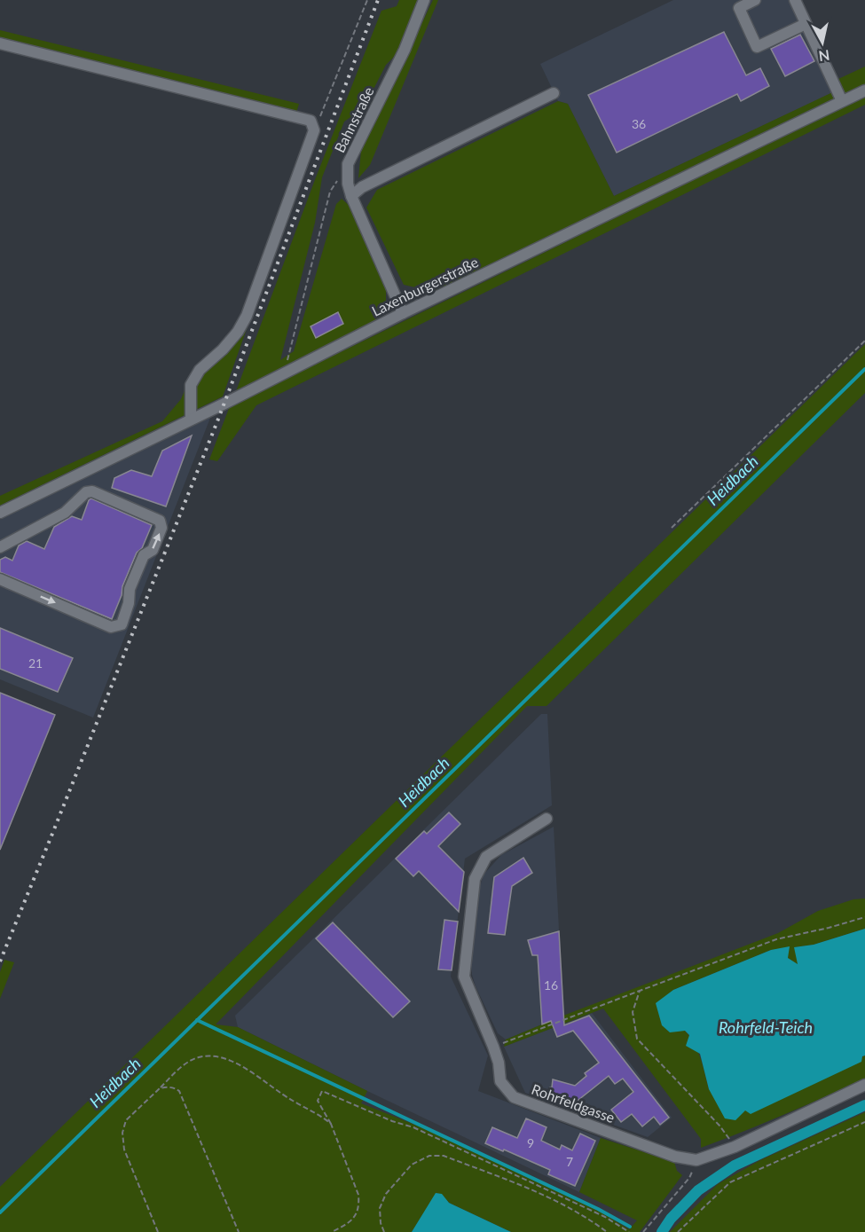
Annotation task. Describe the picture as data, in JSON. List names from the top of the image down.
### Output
{
  "streets": {
    "street": ["Bahnstraße", "Laxenburgerstraße", "Rohrfeldgasse"]
  },
  "crossings": [
    ["Bahnstraße", "Laxenburgerstraße"]
  ],
  "water": ["Heidbach", "Rohrfeld-Teich"],
  "house_numbers": [
    "36",
    "21",
    "16",
    "9",
    "7"
  ],
  "north": "bottom"
}
